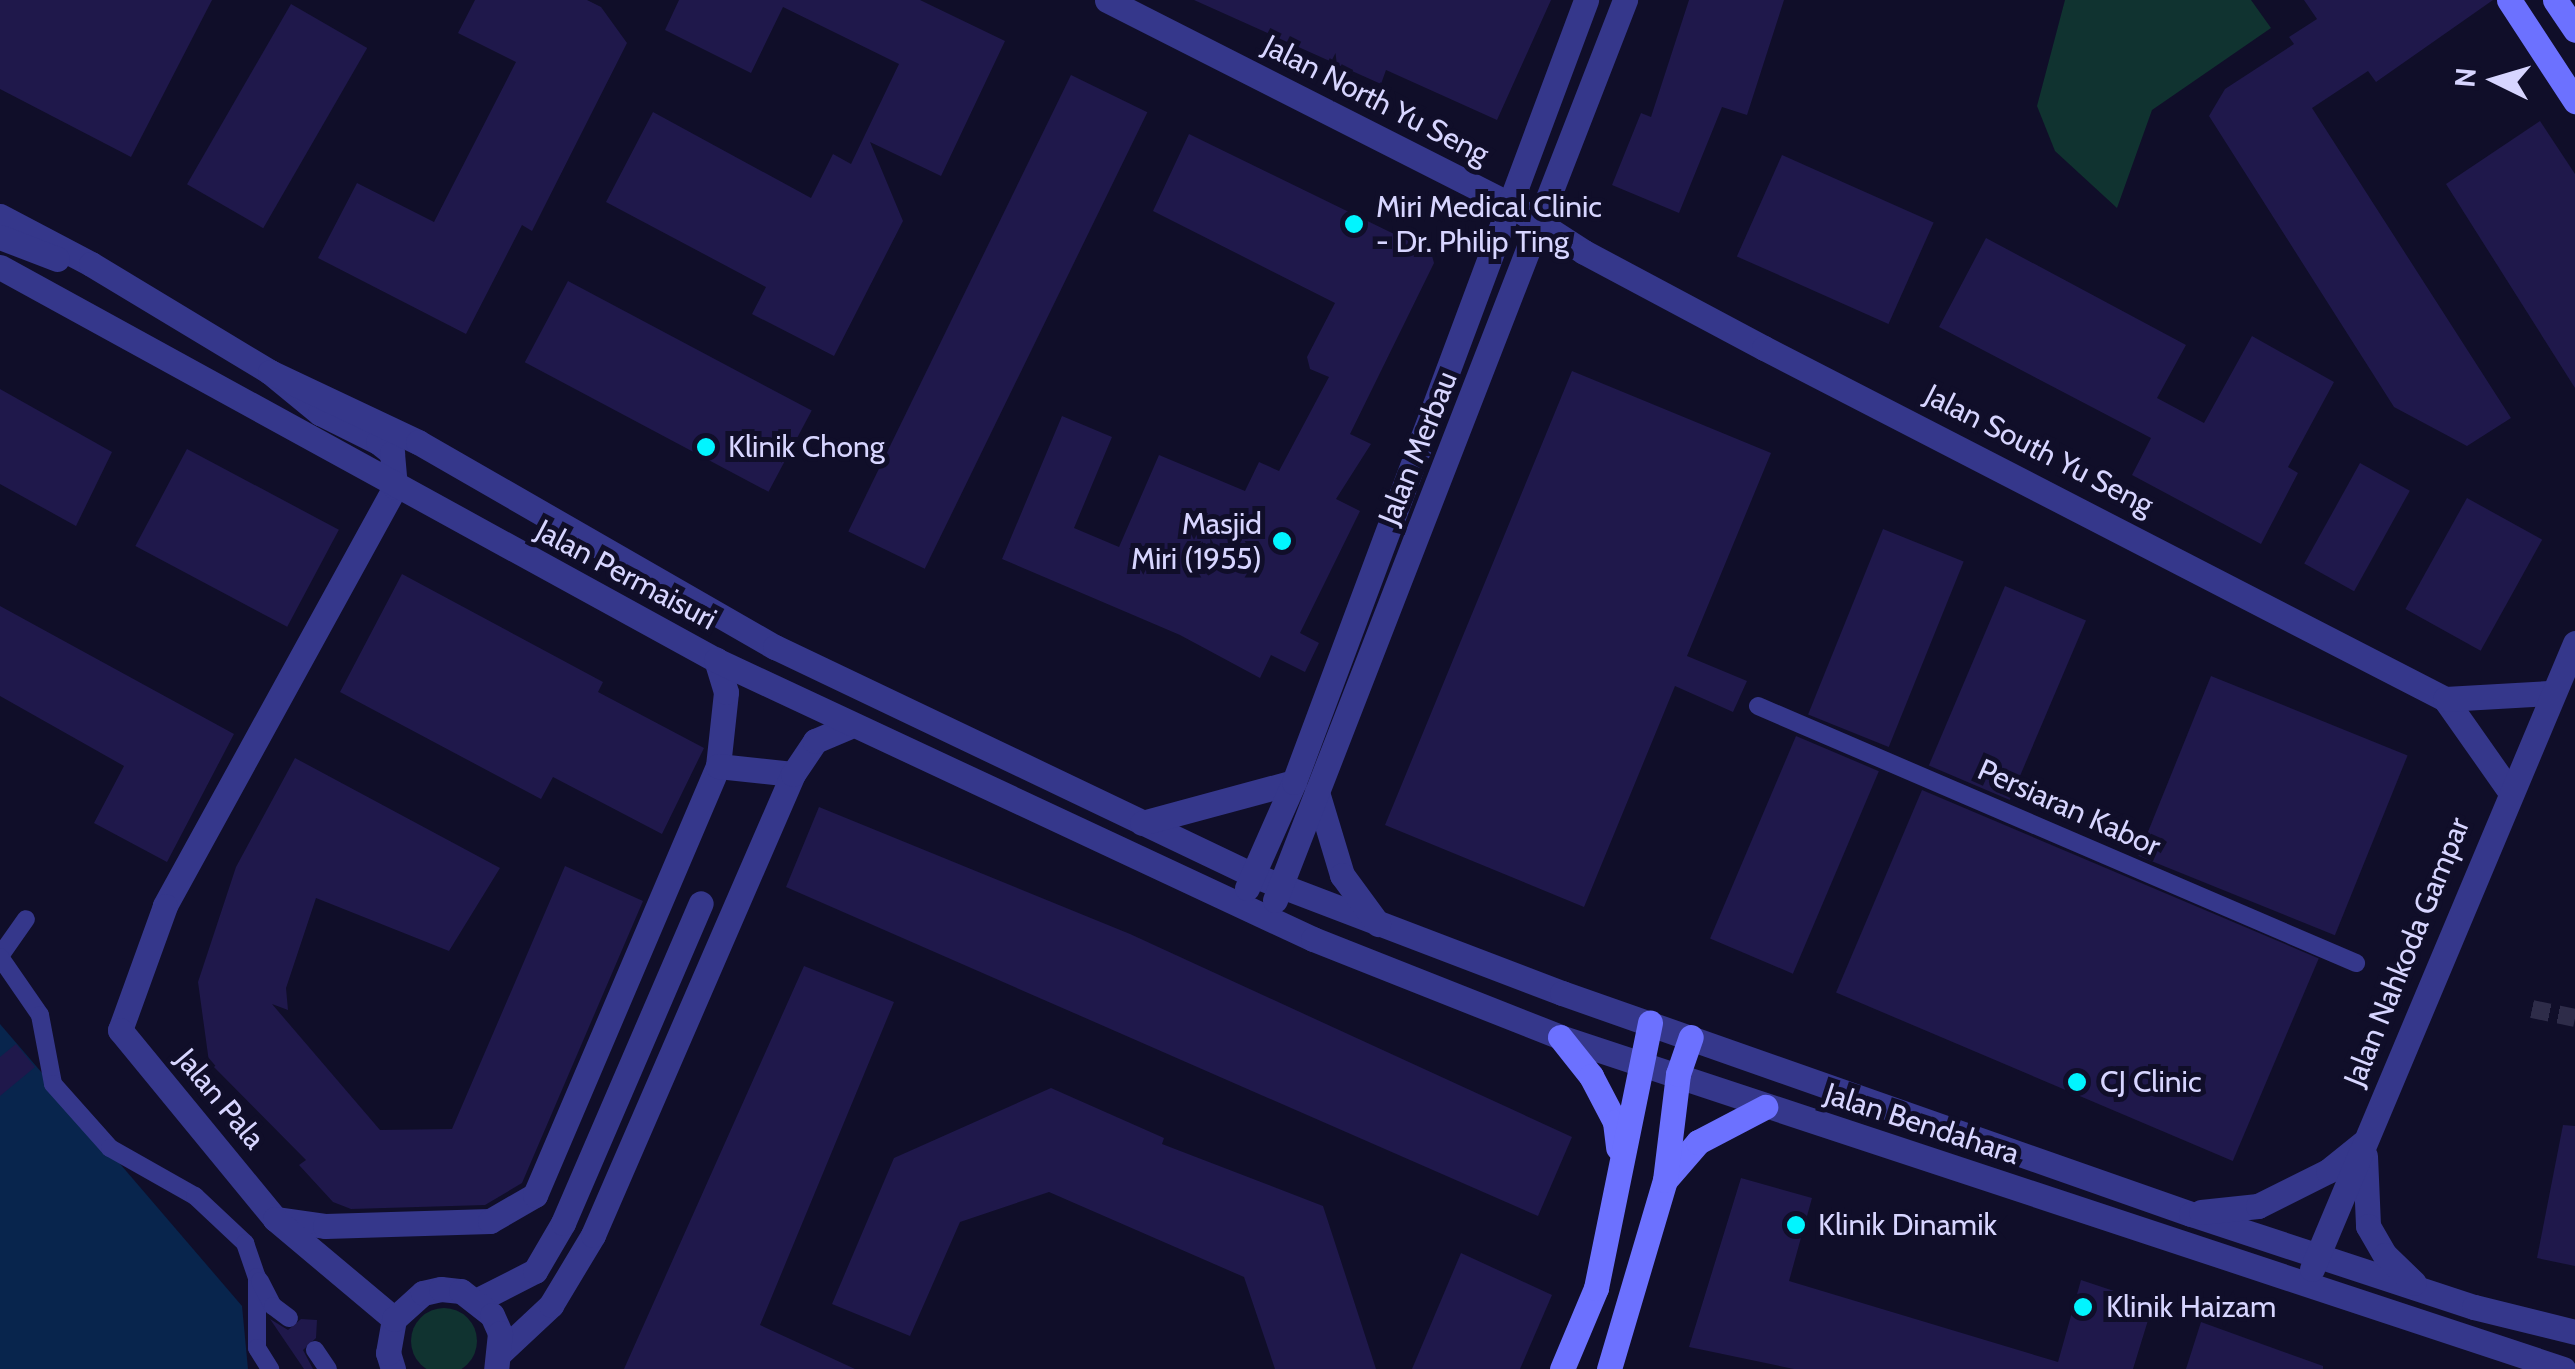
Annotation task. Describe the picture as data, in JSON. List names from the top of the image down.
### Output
{
  "streets": {
    "street": [
      "Jalan North Yu Seng",
      "Jalan Merbau",
      "Jalan South Yu Seng",
      "Jalan Permaisuri",
      "Persiaran Kabor",
      "Jalan Nahkoda Gampar",
      "Jalan Pala",
      "Jalan Bendahara"
    ]
  },
  "crossings": [
    ["Jalan North Yu Seng", "Jalan Merbau"],
    ["Jalan North Yu Seng", "Jalan South Yu Seng"],
    ["Jalan Merbau", "Jalan South Yu Seng"],
    ["Jalan Merbau", "Jalan Permaisuri"],
    ["Jalan Merbau", "Jalan Bendahara"],
    ["Jalan South Yu Seng", "Jalan Nahkoda Gampar"],
    ["Jalan Permaisuri", "Jalan Pala"],
    ["Jalan Permaisuri", "Jalan Bendahara"],
    ["Jalan Nahkoda Gampar", "Jalan Bendahara"]
  ],
  "places": [
    "Miri Medical Clinic - Dr. Philip Ting",
    "Klinik Chong",
    "Masjid Miri (1955)",
    "CJ Clinic",
    "Klinik Dinamik",
    "Klinik Haizam"
  ],
  "north": "left"
}
